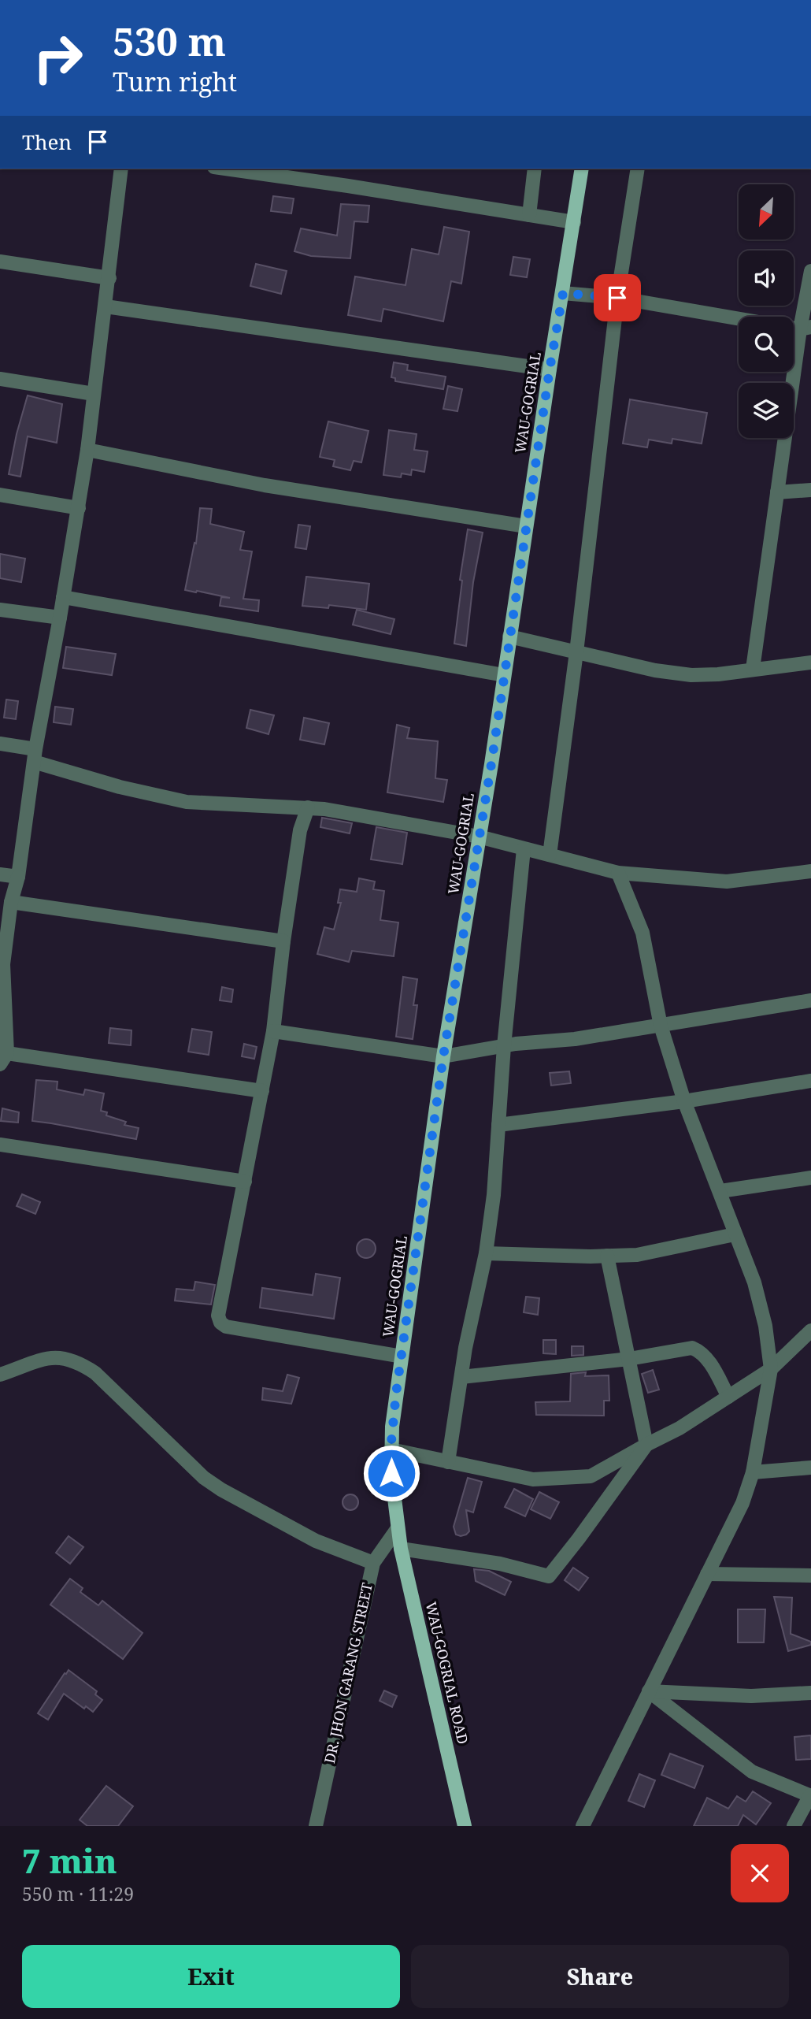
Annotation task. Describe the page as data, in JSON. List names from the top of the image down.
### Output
{
  "streets": {
    "main road": ["WAU-GOGRIAL", "WAU-GOGRIAL ROAD"],
    "street": ["DR. JHON GARANG STREET"]
  },
  "crossings": [
    ["WAU-GOGRIAL", "DR. JHON GARANG STREET"],
    ["WAU-GOGRIAL", "WAU-GOGRIAL ROAD"],
    ["DR. JHON GARANG STREET", "WAU-GOGRIAL ROAD"]
  ],
  "north": "bottom left",
  "page": {
    "turn": ["530 m", "Turn right"],
    "then": "Then",
    "heading": ["7 min", "550 m · 11:29"],
    "buttons": ["Exit", "Share"]
  }
}
